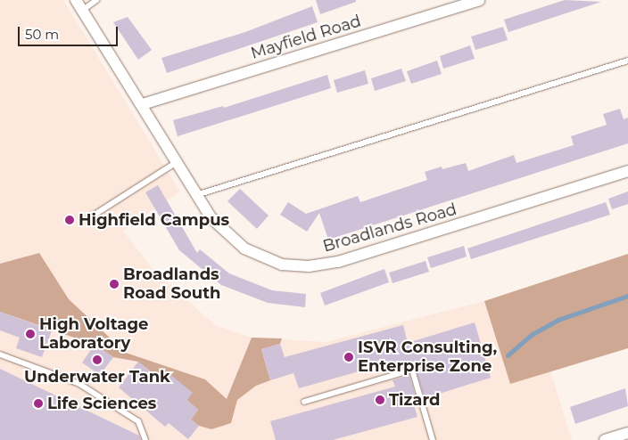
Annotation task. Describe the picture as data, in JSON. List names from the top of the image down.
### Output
{
  "streets": {
    "street": ["Mayfield Road", "Broadlands Road"]
  },
  "crossings": [
    ["Mayfield Road", "Broadlands Road"]
  ],
  "places": [
    "Highfield Campus",
    "Broadlands Road South",
    "High Voltage Laboratory",
    "ISVR Consulting, Enterprise Zone",
    "Underwater Tank",
    "Tizard",
    "Life Sciences"
  ],
  "scale_bar": "50 m"
}
